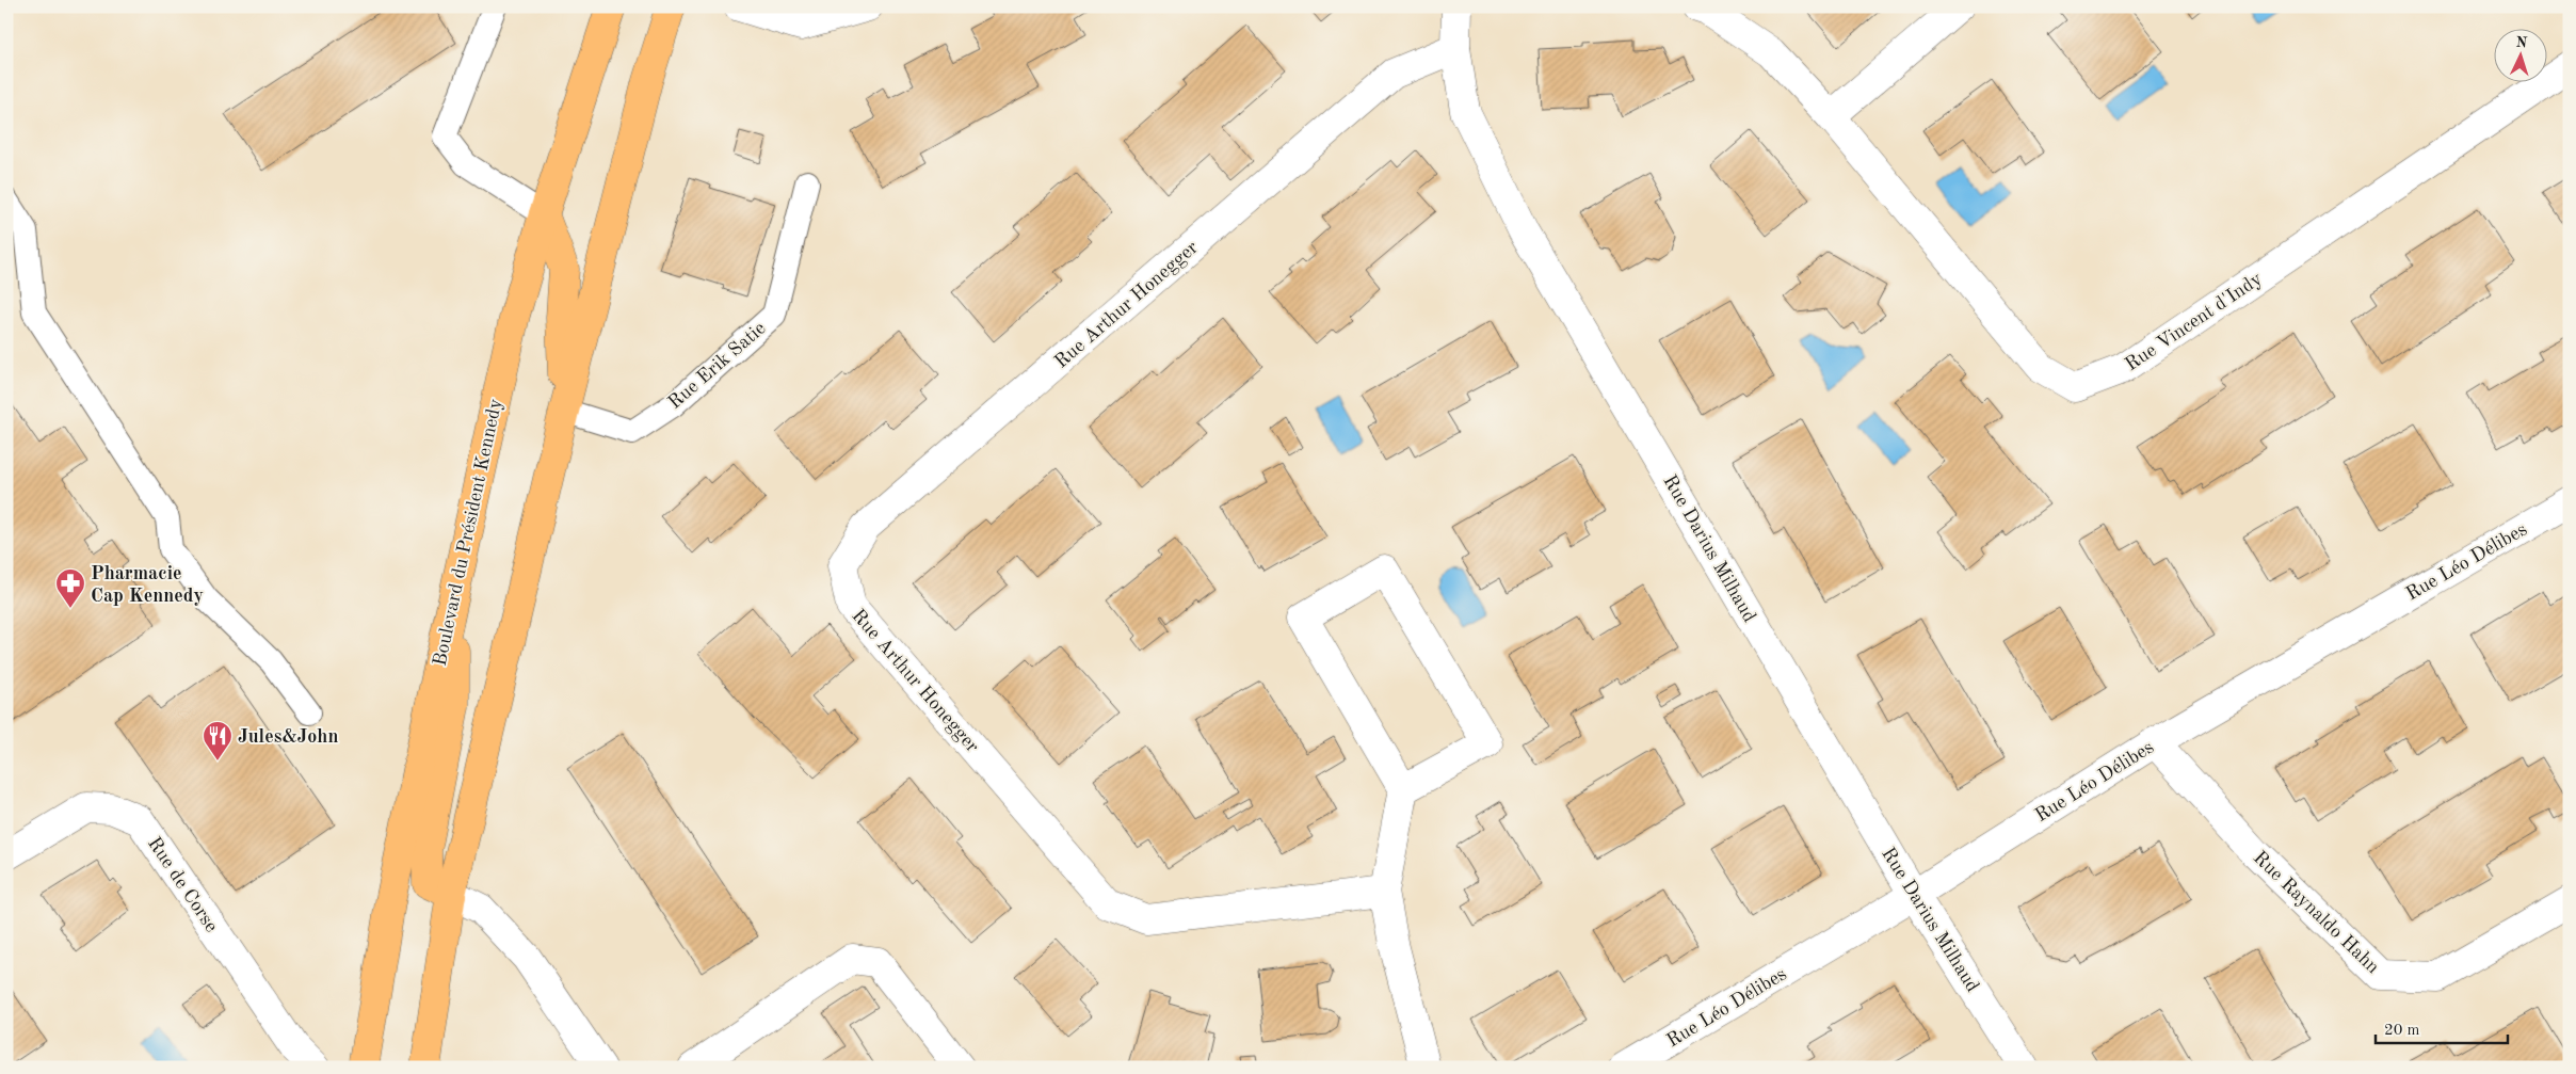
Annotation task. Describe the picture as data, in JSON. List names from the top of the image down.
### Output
{
  "streets": {
    "main road": ["Boulevard du Président Kennedy"],
    "street": [
      "Rue Arthur Honegger",
      "Rue Vincent d'Indy",
      "Rue Darius Milhaud",
      "Rue Léo Délibes",
      "Rue de Corse",
      "Rue Raynaldo Hahn"
    ],
    "lane": ["Rue Erik Satie"]
  },
  "crossings": [
    ["Rue Arthur Honegger", "Rue Darius Milhaud"],
    ["Rue Darius Milhaud", "Rue Léo Délibes"],
    ["Rue Léo Délibes", "Rue Raynaldo Hahn"]
  ],
  "places": {
    "pharmacy": ["Pharmacie Cap Kennedy"],
    "restaurant": ["Jules&John"]
  },
  "scale_bar": "20 m",
  "north": "top"
}
